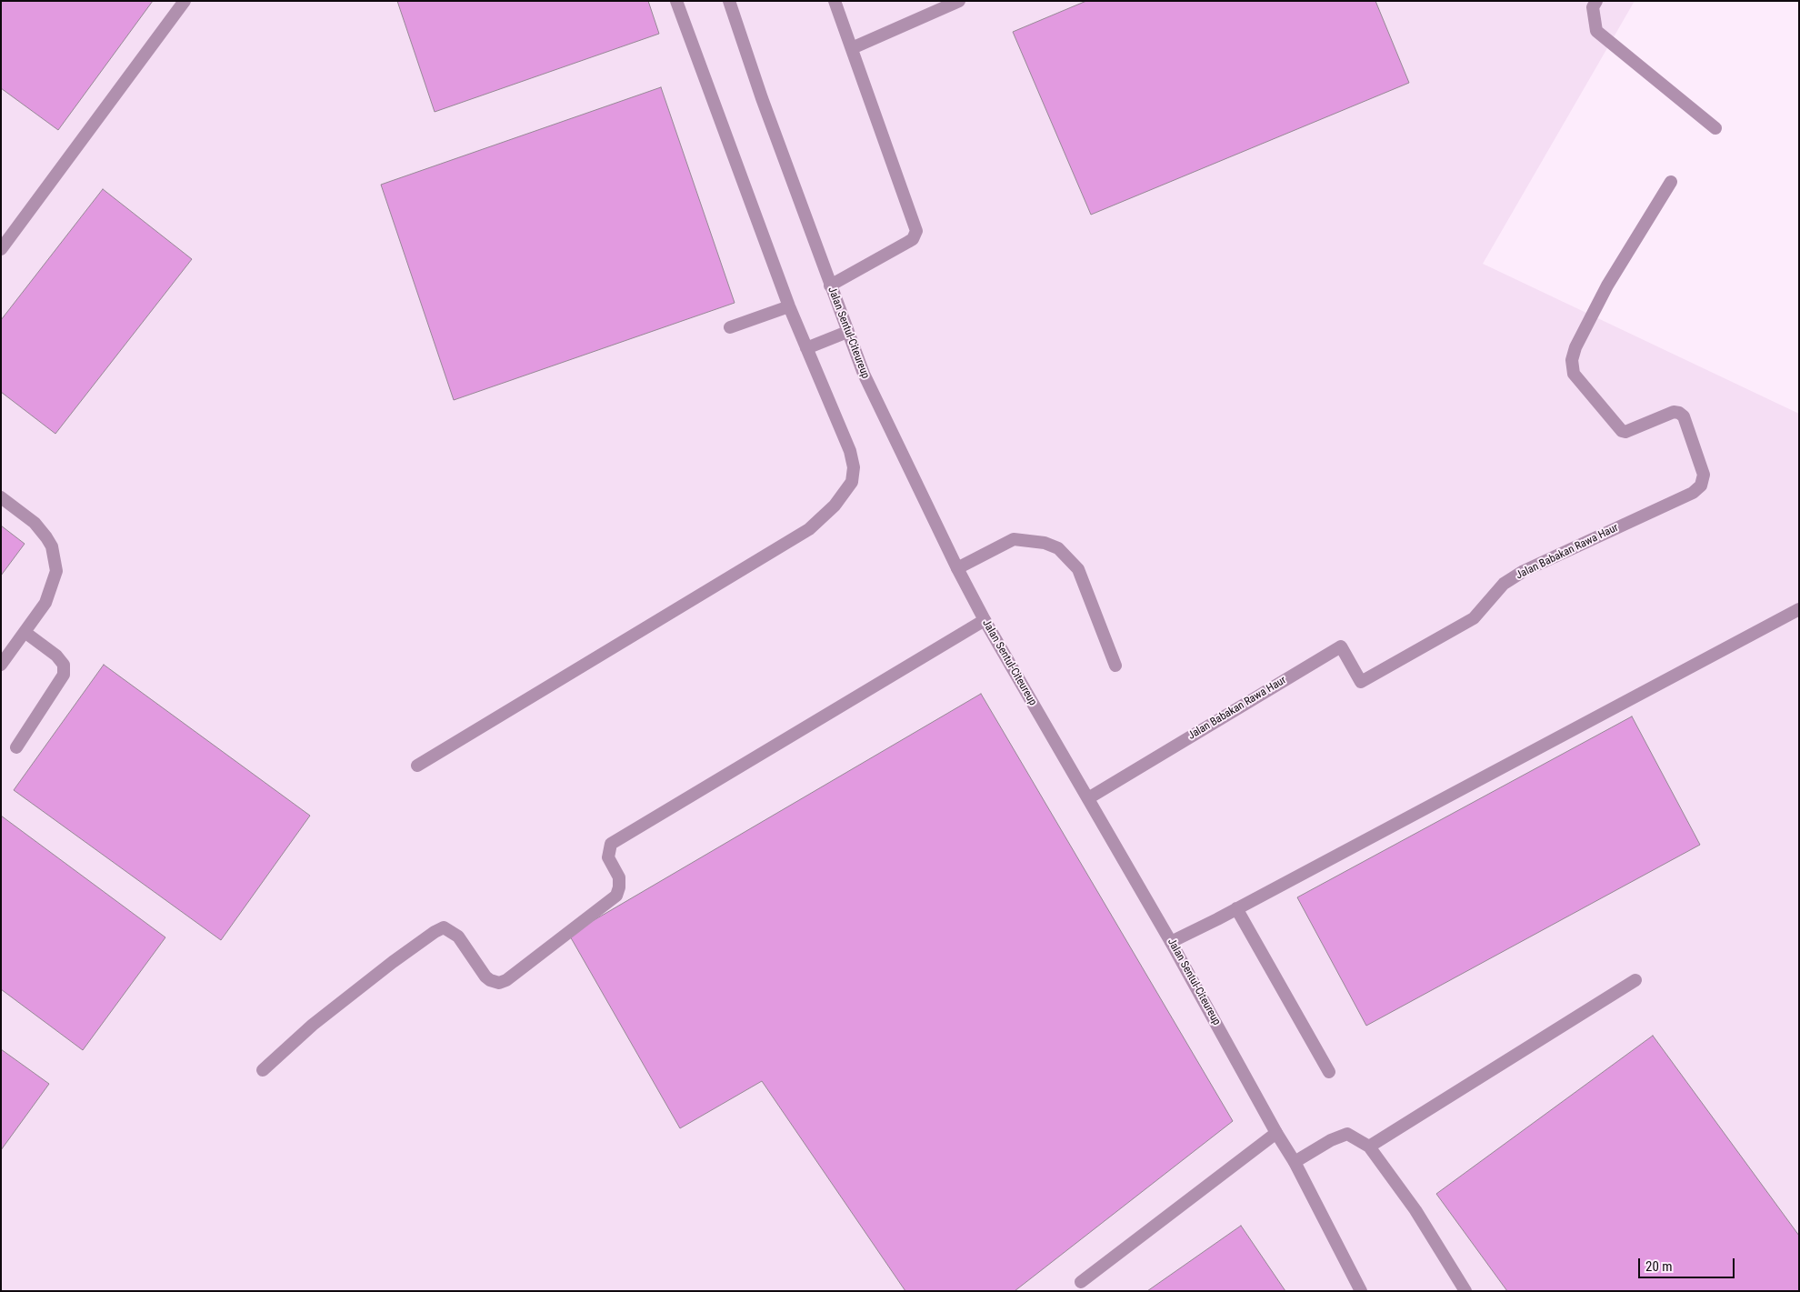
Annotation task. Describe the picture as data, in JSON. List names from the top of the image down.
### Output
{
  "streets": {
    "street": ["Jalan Sentul-Citeureup", "Jalan Babakan Rawa Haur"]
  },
  "crossings": [
    ["Jalan Sentul-Citeureup", "Jalan Babakan Rawa Haur"]
  ],
  "scale_bar": "20 m"
}
